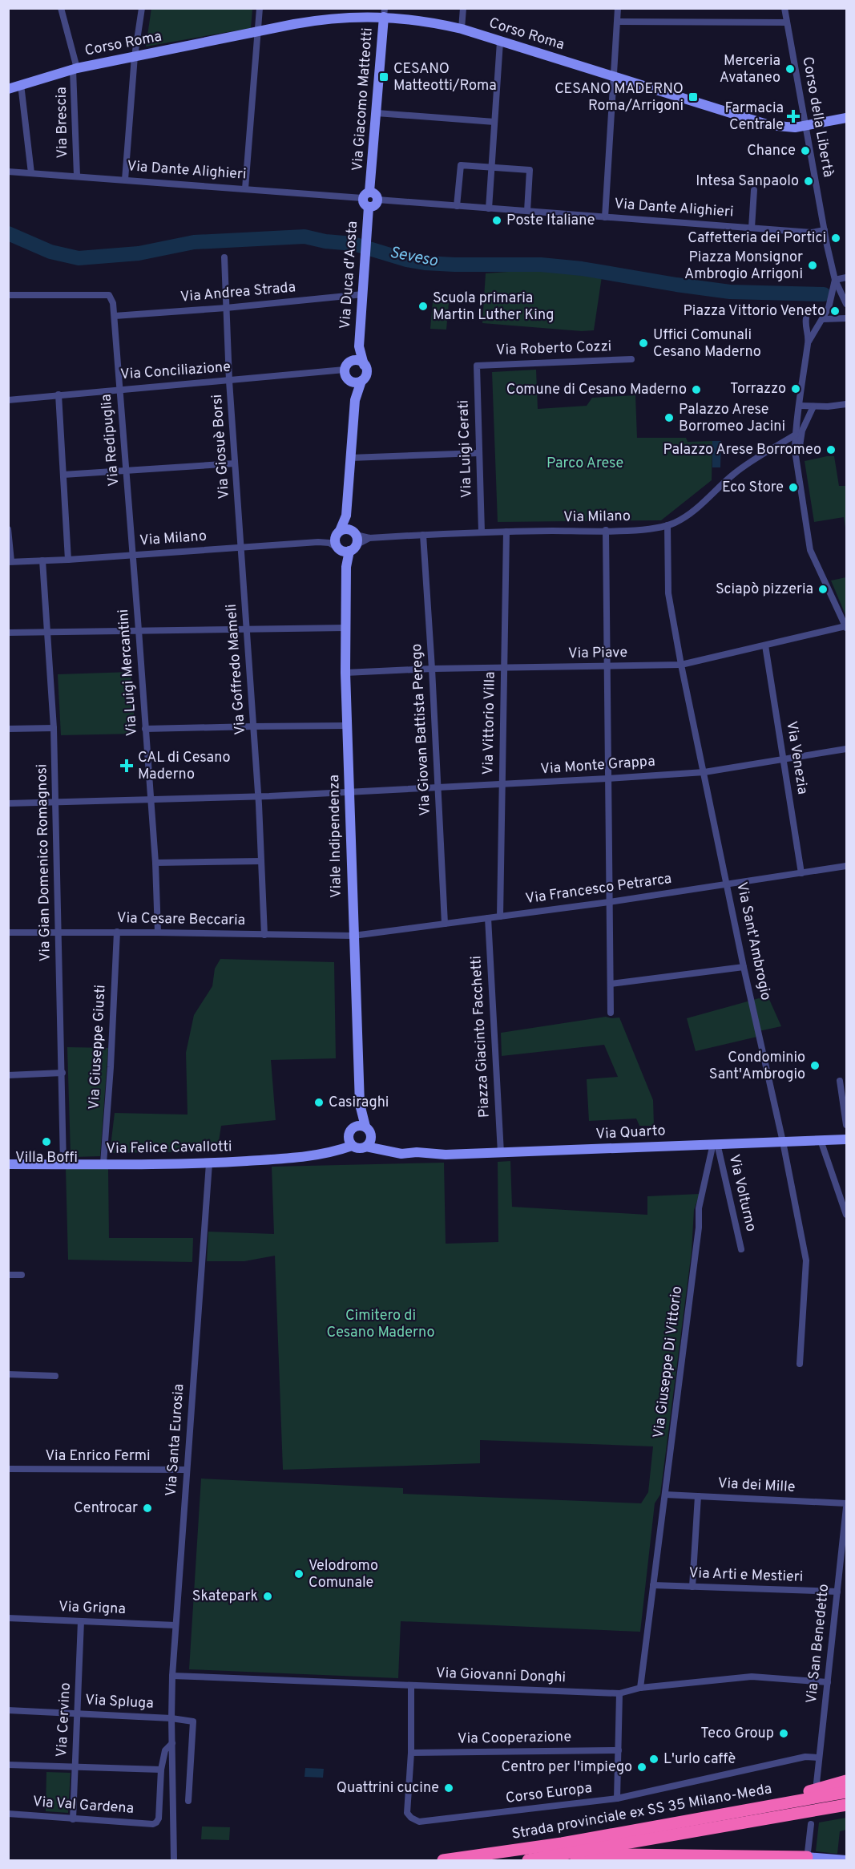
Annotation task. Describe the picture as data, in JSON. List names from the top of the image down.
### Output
{
  "streets": {
    "highway": ["Strada provinciale ex SS 35 Milano-Meda"],
    "street": [
      "Corso Roma",
      "Via Giacomo Matteotti",
      "Corso della Libertà",
      "Via Brescia",
      "Via Dante Alighieri",
      "Via Duca d'Aosta",
      "Via Andrea Strada",
      "Via Roberto Cozzi",
      "Via Conciliazione",
      "Via Redipuglia",
      "Via Giosuè Borsi",
      "Via Luigi Cerati",
      "Via Milano",
      "Via Piave",
      "Via Goffredo Mameli",
      "Via Luigi Mercantini",
      "Via Vittorio Villa",
      "Via Giovan Battista Perego",
      "Via Venezia",
      "Via Monte Grappa",
      "Viale Indipendenza",
      "Via Gian Domenico Romagnosi",
      "Via Francesco Petrarca",
      "Via Cesare Beccaria",
      "Via Sant'Ambrogio",
      "Piazza Giacinto Facchetti",
      "Via Giuseppe Giusti",
      "Via Quarto",
      "Via Felice Cavallotti",
      "Via Volturno",
      "Via Giuseppe Di Vittorio",
      "Via Santa Eurosia",
      "Via Enrico Fermi",
      "Via dei Mille",
      "Via Arti e Mestieri",
      "Via Grigna",
      "Via San Benedetto",
      "Via Giovanni Donghi",
      "Via Spluga",
      "Via Cervino",
      "Via Cooperazione",
      "Corso Europa",
      "Via Val Gardena"
    ]
  },
  "crossings": [
    ["Corso Roma", "Via Giacomo Matteotti"],
    ["Corso Roma", "Corso della Libertà"],
    ["Corso Roma", "Via Brescia"],
    ["Via Giacomo Matteotti", "Via Dante Alighieri"],
    ["Via Giacomo Matteotti", "Via Duca d'Aosta"],
    ["Corso della Libertà", "Via Dante Alighieri"],
    ["Via Brescia", "Via Dante Alighieri"],
    ["Via Dante Alighieri", "Via Duca d'Aosta"],
    ["Via Duca d'Aosta", "Via Andrea Strada"],
    ["Via Duca d'Aosta", "Via Conciliazione"],
    ["Via Andrea Strada", "Via Redipuglia"],
    ["Via Andrea Strada", "Via Giosuè Borsi"],
    ["Via Roberto Cozzi", "Via Luigi Cerati"],
    ["Via Conciliazione", "Via Redipuglia"],
    ["Via Conciliazione", "Via Giosuè Borsi"],
    ["Via Redipuglia", "Via Milano"],
    ["Via Redipuglia", "Via Luigi Mercantini"],
    ["Via Giosuè Borsi", "Via Milano"],
    ["Via Giosuè Borsi", "Via Goffredo Mameli"],
    ["Via Luigi Cerati", "Via Milano"],
    ["Via Milano", "Via Goffredo Mameli"],
    ["Via Milano", "Via Luigi Mercantini"],
    ["Via Milano", "Via Vittorio Villa"],
    ["Via Milano", "Via Giovan Battista Perego"],
    ["Via Milano", "Viale Indipendenza"],
    ["Via Milano", "Via Gian Domenico Romagnosi"],
    ["Via Milano", "Via Sant'Ambrogio"],
    ["Via Piave", "Via Vittorio Villa"],
    ["Via Piave", "Via Giovan Battista Perego"],
    ["Via Piave", "Via Venezia"],
    ["Via Piave", "Viale Indipendenza"],
    ["Via Piave", "Via Sant'Ambrogio"],
    ["Via Goffredo Mameli", "Via Monte Grappa"],
    ["Via Goffredo Mameli", "Via Cesare Beccaria"],
    ["Via Luigi Mercantini", "Via Monte Grappa"],
    ["Via Luigi Mercantini", "Via Cesare Beccaria"],
    ["Via Vittorio Villa", "Via Monte Grappa"],
    ["Via Vittorio Villa", "Via Francesco Petrarca"],
    ["Via Giovan Battista Perego", "Via Monte Grappa"],
    ["Via Giovan Battista Perego", "Via Francesco Petrarca"],
    ["Via Venezia", "Via Monte Grappa"],
    ["Via Venezia", "Via Francesco Petrarca"],
    ["Via Monte Grappa", "Viale Indipendenza"],
    ["Via Monte Grappa", "Via Gian Domenico Romagnosi"],
    ["Via Monte Grappa", "Via Sant'Ambrogio"],
    ["Viale Indipendenza", "Via Francesco Petrarca"],
    ["Viale Indipendenza", "Via Cesare Beccaria"],
    ["Viale Indipendenza", "Via Quarto"],
    ["Viale Indipendenza", "Via Felice Cavallotti"],
    ["Via Gian Domenico Romagnosi", "Via Cesare Beccaria"],
    ["Via Gian Domenico Romagnosi", "Via Felice Cavallotti"],
    ["Via Francesco Petrarca", "Via Cesare Beccaria"],
    ["Via Francesco Petrarca", "Via Sant'Ambrogio"],
    ["Via Francesco Petrarca", "Piazza Giacinto Facchetti"],
    ["Via Cesare Beccaria", "Via Giuseppe Giusti"],
    ["Via Sant'Ambrogio", "Via Quarto"],
    ["Piazza Giacinto Facchetti", "Via Quarto"],
    ["Via Giuseppe Giusti", "Via Felice Cavallotti"],
    ["Via Quarto", "Via Felice Cavallotti"],
    ["Via Quarto", "Via Volturno"],
    ["Via Quarto", "Via Giuseppe Di Vittorio"],
    ["Via Felice Cavallotti", "Via Santa Eurosia"],
    ["Via Volturno", "Via Giuseppe Di Vittorio"],
    ["Via Giuseppe Di Vittorio", "Via dei Mille"],
    ["Via Giuseppe Di Vittorio", "Via Arti e Mestieri"],
    ["Via Giuseppe Di Vittorio", "Via Giovanni Donghi"],
    ["Via Santa Eurosia", "Via Enrico Fermi"],
    ["Via Santa Eurosia", "Via Grigna"],
    ["Via Santa Eurosia", "Via Giovanni Donghi"],
    ["Via Santa Eurosia", "Via Spluga"],
    ["Via Santa Eurosia", "Via Val Gardena"],
    ["Via Arti e Mestieri", "Via San Benedetto"],
    ["Via Grigna", "Via Cervino"],
    ["Via San Benedetto", "Via Giovanni Donghi"],
    ["Via San Benedetto", "Corso Europa"],
    ["Via Giovanni Donghi", "Corso Europa"],
    ["Via Spluga", "Via Cervino"],
    ["Via Cervino", "Via Val Gardena"],
    ["Via Cooperazione", "Corso Europa"]
  ],
  "water": ["Seveso"],
  "parks": ["Parco Arese", "Cimitero di Cesano Maderno"],
  "places": {
    "other": [
      "Merceria Avataneo",
      "Chance",
      "Intesa Sanpaolo",
      "Poste Italiane",
      "Caffetteria dei Portici",
      "Piazza Monsignor Ambrogio Arrigoni",
      "Scuola primaria Martin Luther King",
      "Piazza Vittorio Veneto",
      "Uffici Comunali Cesano Maderno",
      "Torrazzo",
      "Comune di Cesano Maderno",
      "Palazzo Arese Borromeo Jacini",
      "Palazzo Arese Borromeo",
      "Eco Store",
      "Sciapò pizzeria",
      "Condominio Sant'Ambrogio",
      "Casiraghi",
      "Villa Boffi",
      "Centrocar",
      "Velodromo Comunale",
      "Skatepark",
      "Teco Group",
      "L'urlo caffè",
      "Centro per l'impiego",
      "Quattrini cucine"
    ],
    "transit": ["CESANO Matteotti/Roma", "CESANO MADERNO Roma/Arrigoni"],
    "health": ["Farmacia Centrale", "CAL di Cesano Maderno"]
  }
}
